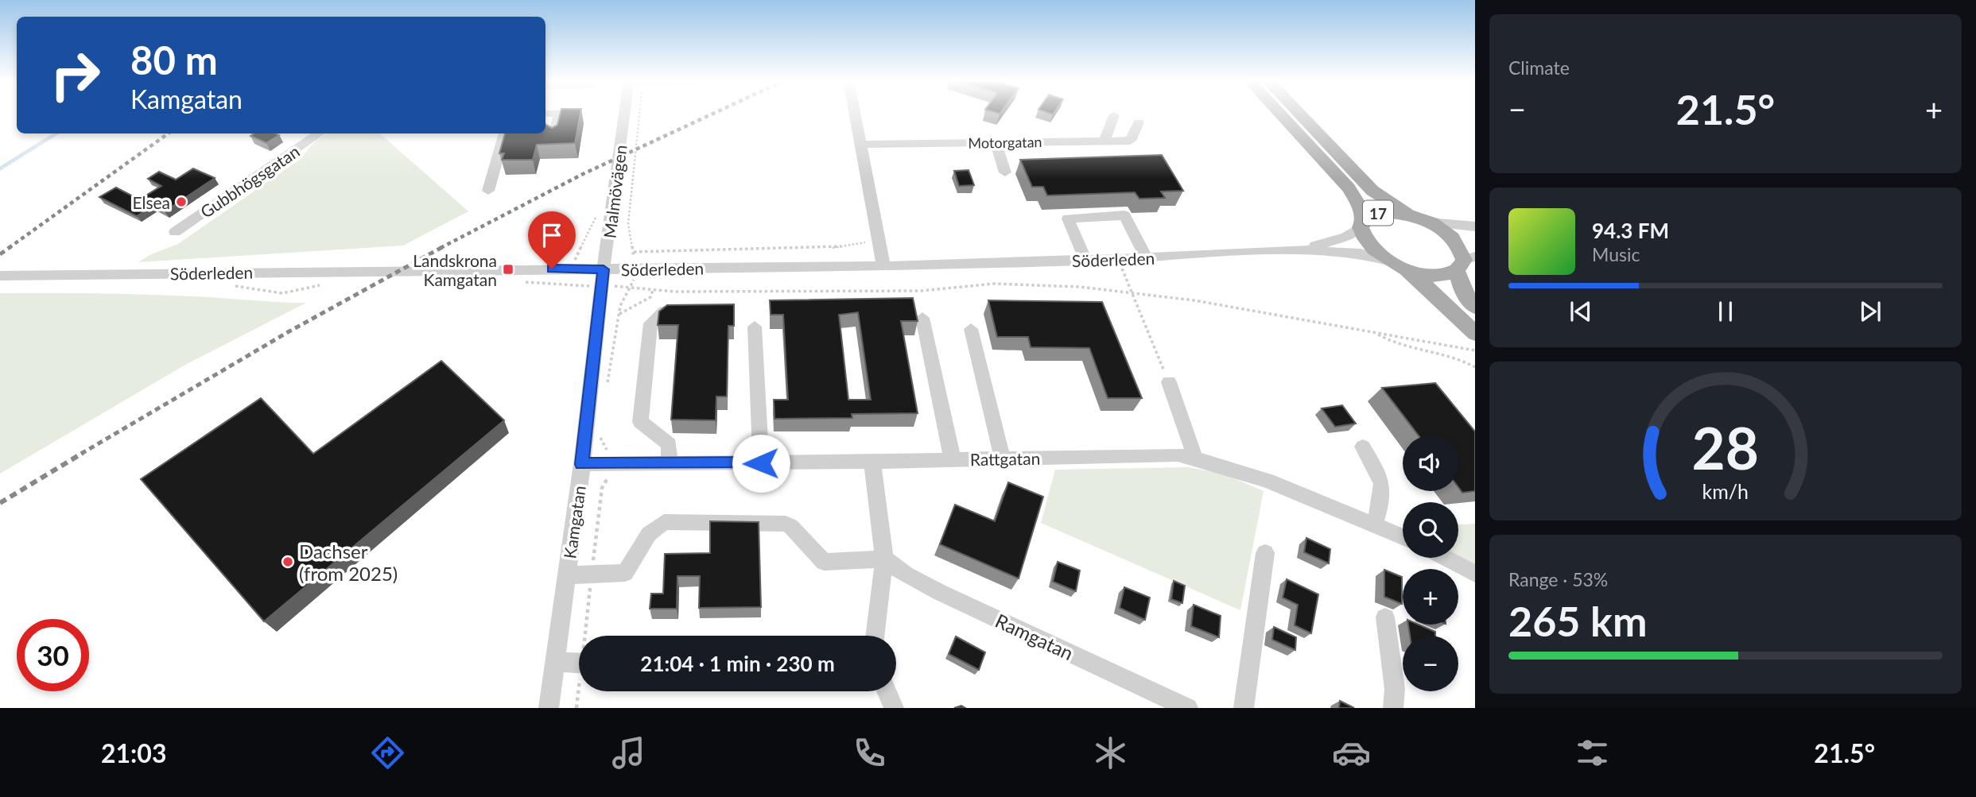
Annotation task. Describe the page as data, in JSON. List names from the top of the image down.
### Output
{
  "streets": {
    "main road": ["17"],
    "street": [
      "Motorgatan",
      "Gubbhögsgatan",
      "Malmövägen",
      "Söderleden",
      "Rattgatan",
      "Kamgatan",
      "Ramgatan"
    ]
  },
  "crossings": [
    ["Malmövägen", "Söderleden"],
    ["Malmövägen", "Kamgatan"],
    ["17", "Söderleden"],
    ["Söderleden", "Kamgatan"],
    ["Rattgatan", "Kamgatan"]
  ],
  "places": {
    "other": ["Elsea", "Dachser (from 2025)"],
    "transit": ["Landskrona Kamgatan"]
  },
  "page": {
    "tile": [
      "Climate",
      ["Range · 53%", "265 km"]
    ],
    "turn": ["80 m", "Kamgatan"],
    "heat": ["−", "21.5°", "+"],
    "song": ["94.3 FM", "Music"],
    "map_buttons": ["+", "−"],
    "limit": "30",
    "trip": "21:04 · 1 min · 230 m",
    "tabs": ["21:03", "21.5°"],
    "gauge": ["28", "km/h"]
  }
}
